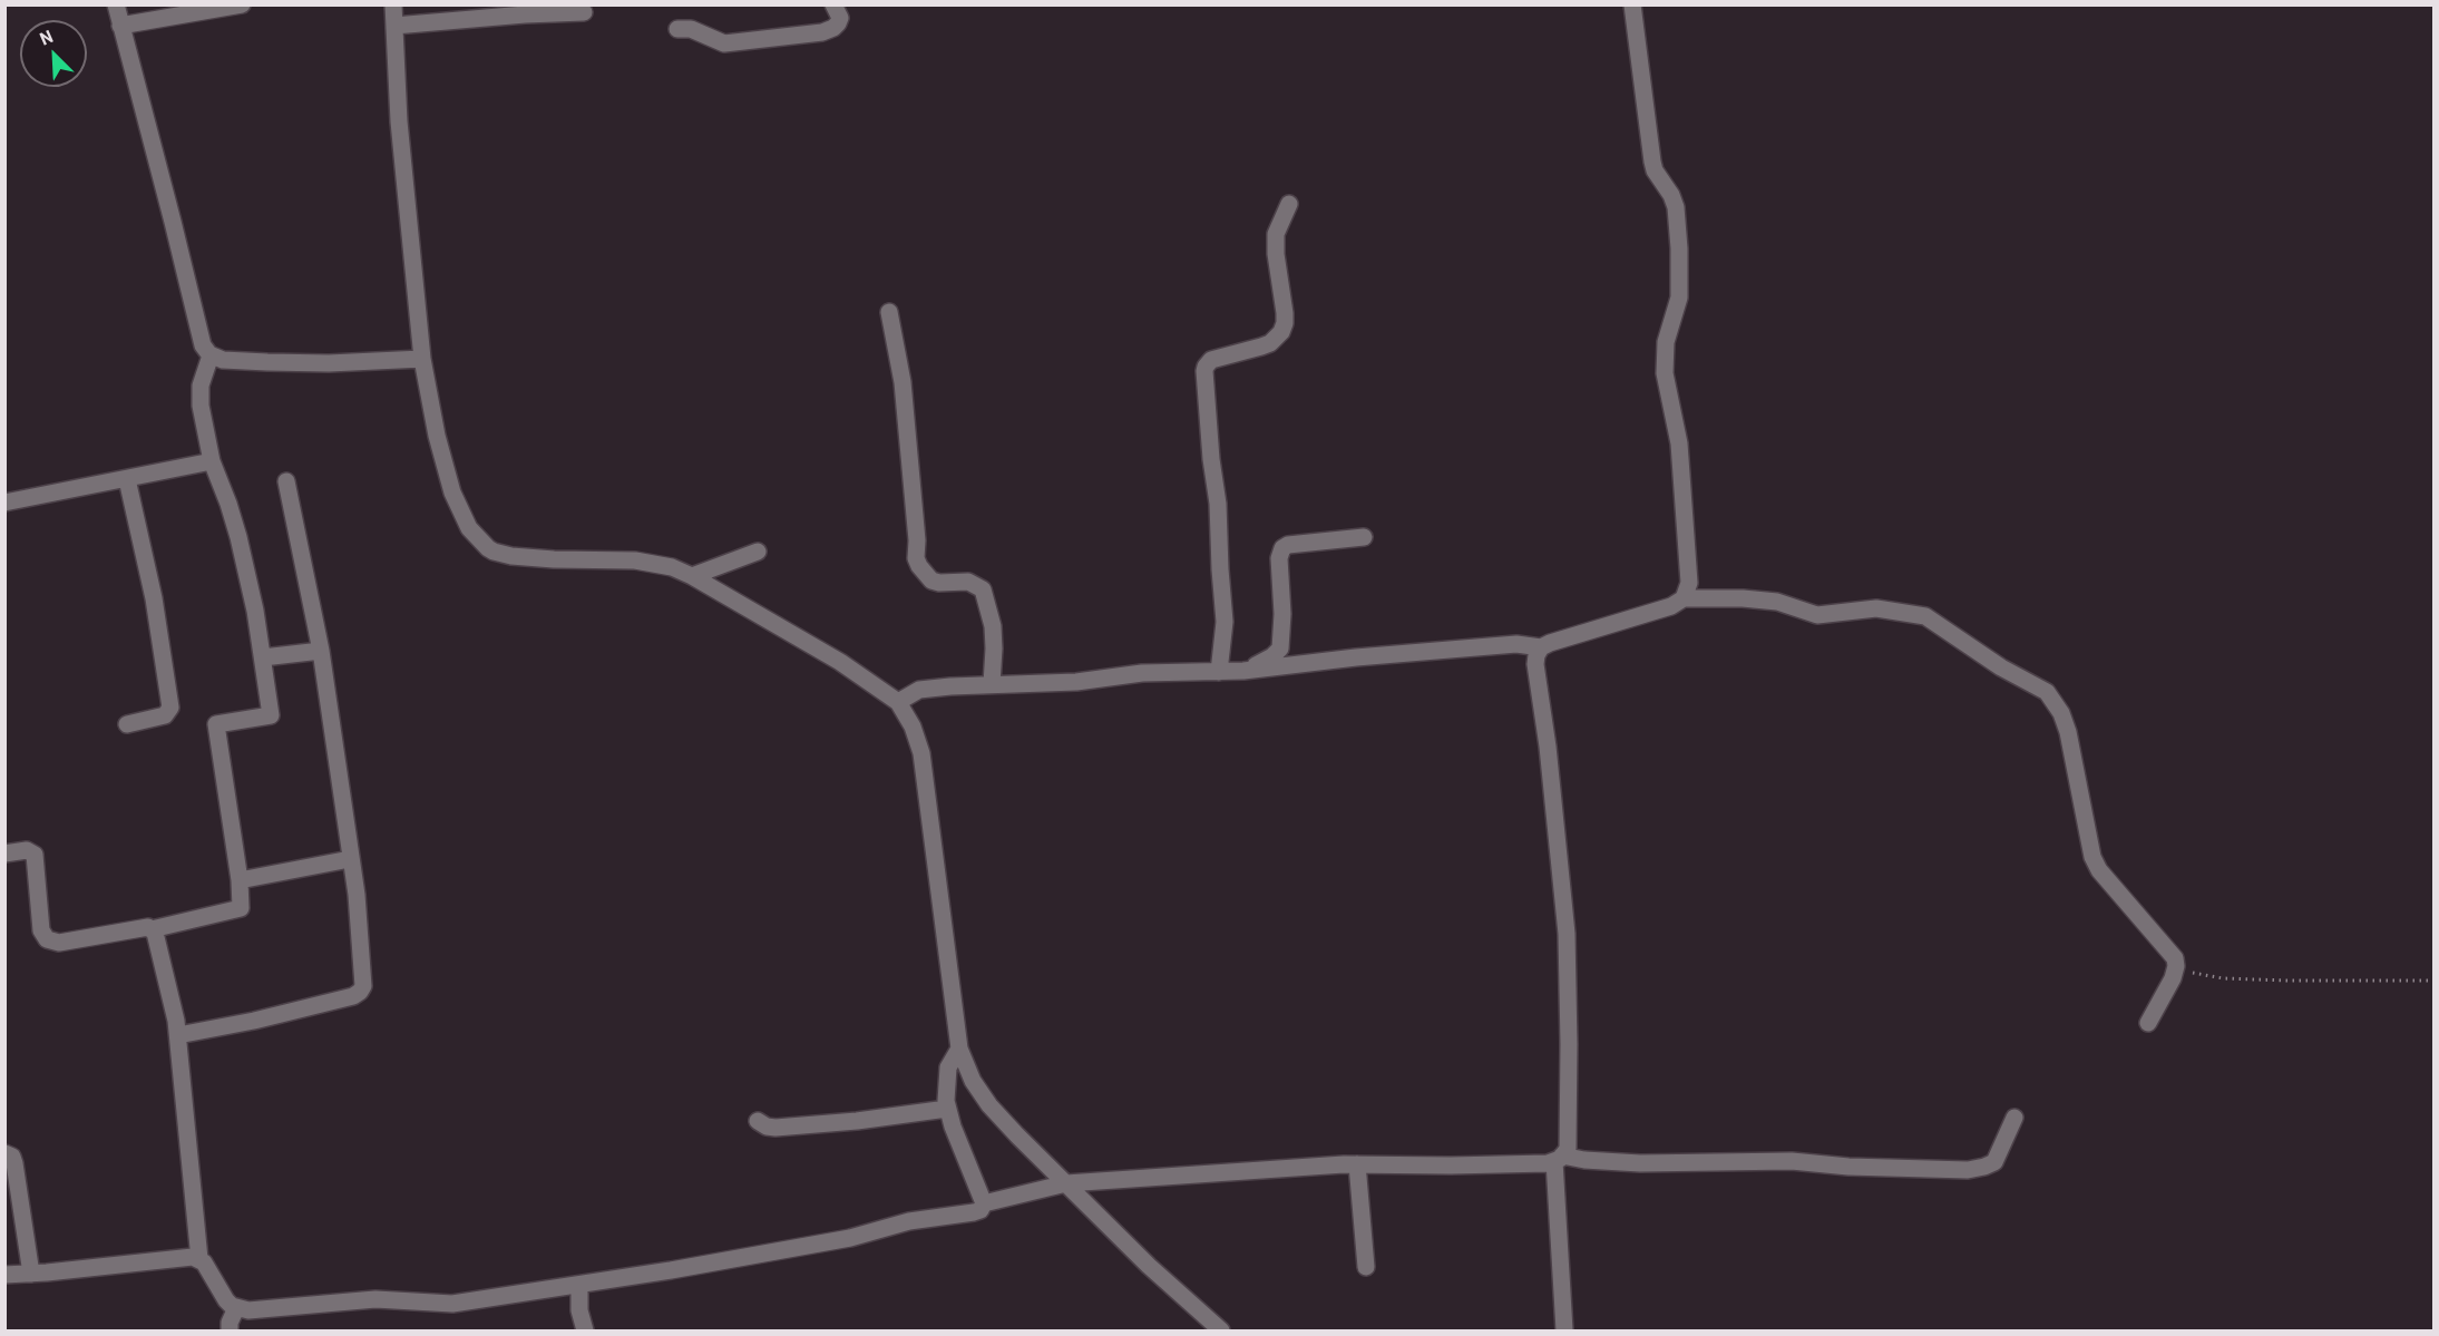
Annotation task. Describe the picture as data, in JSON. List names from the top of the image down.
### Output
{
  "north": "top left"
}
